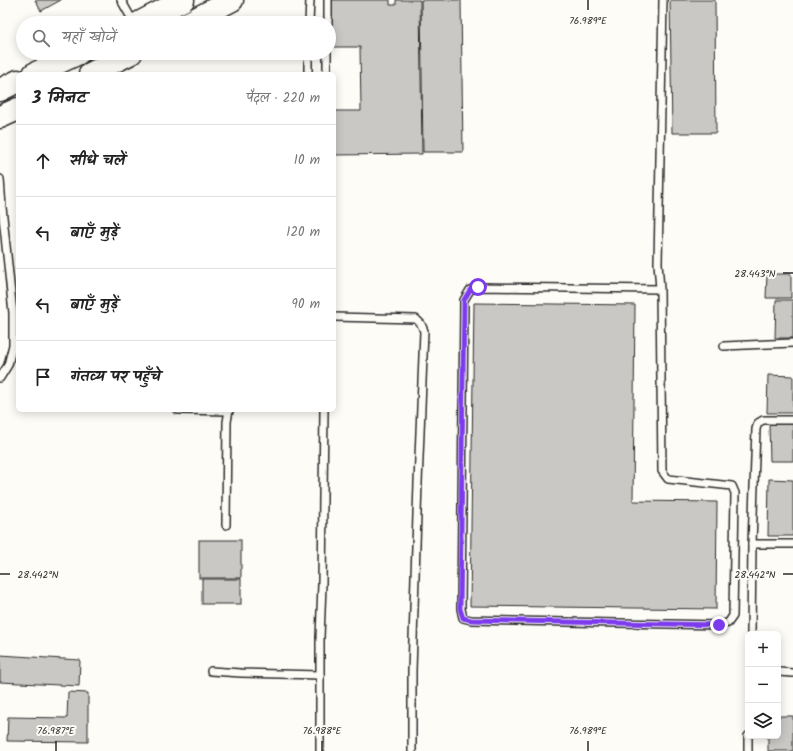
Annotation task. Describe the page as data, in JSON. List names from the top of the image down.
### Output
{
  "page": {
    "search": "यहाँ खोजें",
    "heading": ["3 मिनट", "पैदल · 220 m"],
    "list": [
      ["सीधे चलें", "10 m"],
      ["बाएँ मुड़ें", "120 m"],
      ["बाएँ मुड़ें", "90 m"],
      "गंतव्य पर पहुँचे"
    ],
    "map_buttons": ["+", "−"]
  },
  "coordinates": [
    "76.989°E",
    "28.443°N",
    "28.442°N",
    "76.987°E",
    "76.988°E"
  ]
}
